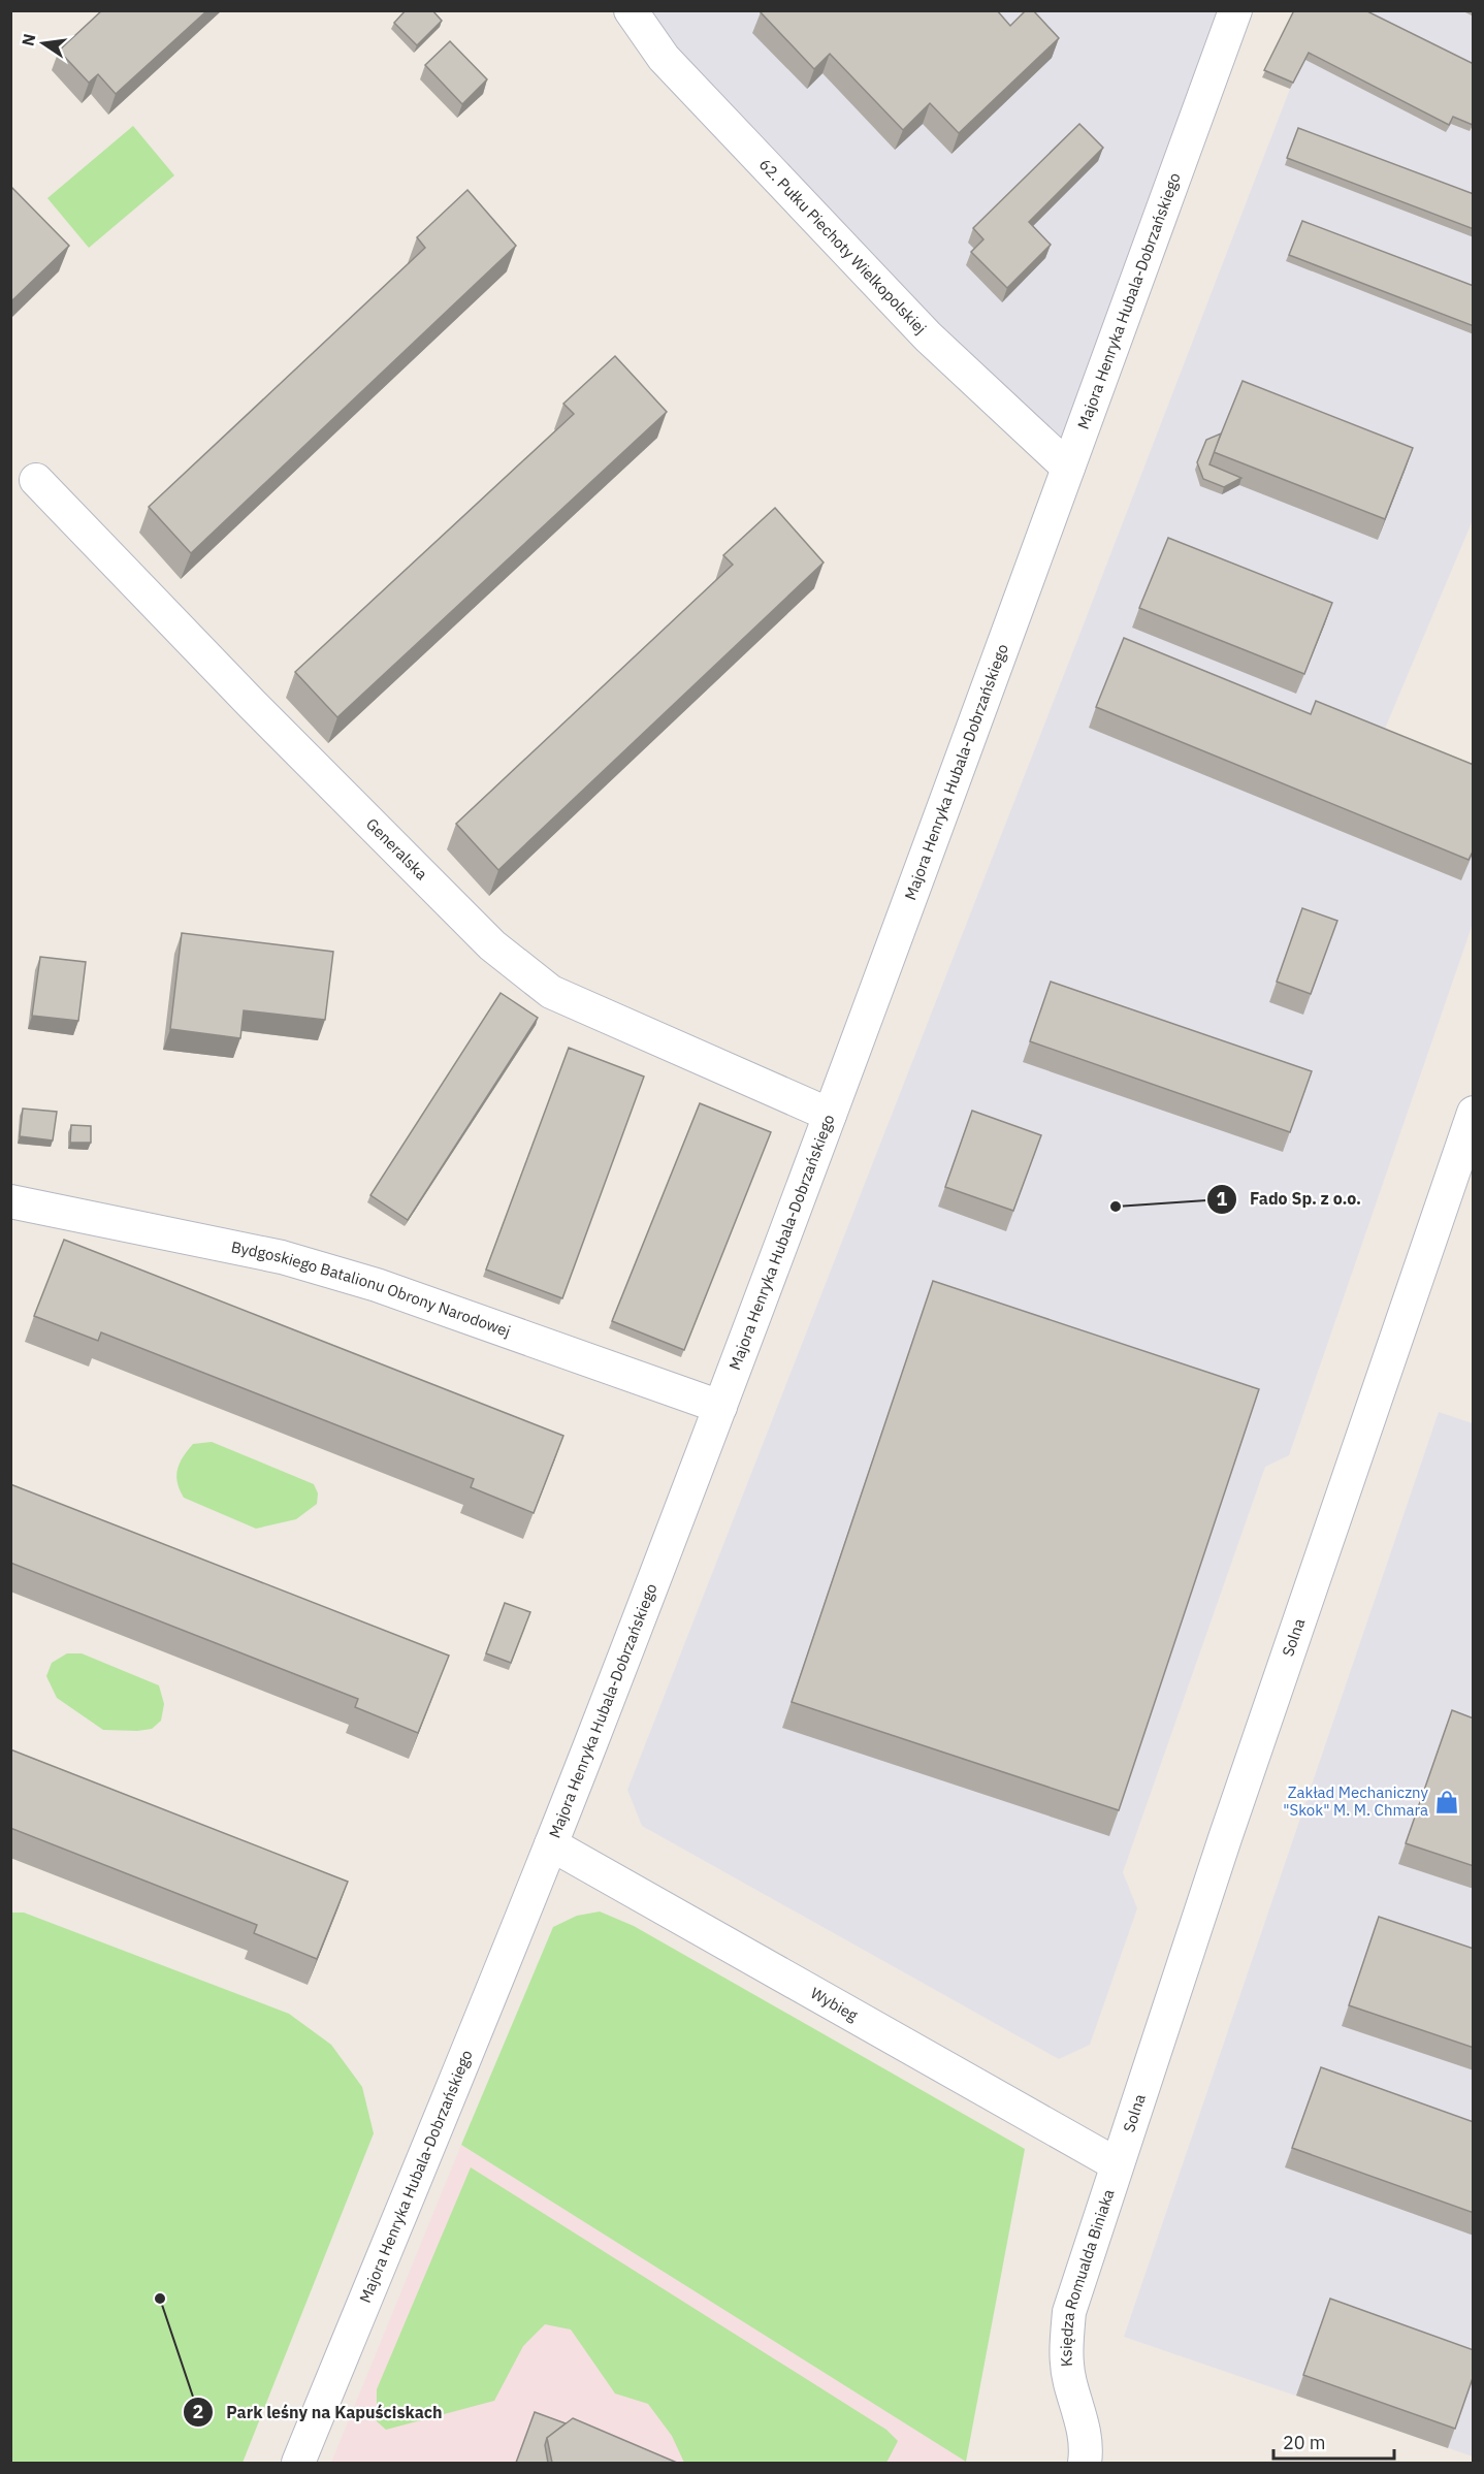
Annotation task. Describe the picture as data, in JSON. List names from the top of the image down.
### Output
{
  "streets": {
    "street": [
      "62. Pułku Piechoty Wielkopolskiej",
      "Majora Henryka Hubala-Dobrzańskiego",
      "Generalska",
      "Bydgoskiego Batalionu Obrony Narodowej",
      "Solna",
      "Wybieg",
      "Księdza Romualda Biniaka"
    ]
  },
  "crossings": [
    ["62. Pułku Piechoty Wielkopolskiej", "Majora Henryka Hubala-Dobrzańskiego"],
    ["Majora Henryka Hubala-Dobrzańskiego", "Generalska"],
    ["Majora Henryka Hubala-Dobrzańskiego", "Bydgoskiego Batalionu Obrony Narodowej"],
    ["Majora Henryka Hubala-Dobrzańskiego", "Wybieg"],
    ["Solna", "Wybieg"],
    ["Solna", "Księdza Romualda Biniaka"],
    ["Wybieg", "Księdza Romualda Biniaka"]
  ],
  "places": {
    "other": ["Fado Sp. z o.o.", "Park leśny na Kapuściskach"],
    "shop": ["Zakład Mechaniczny \"Skok\" M. M. Chmara"]
  },
  "scale_bar": "20 m",
  "north": "left"
}
